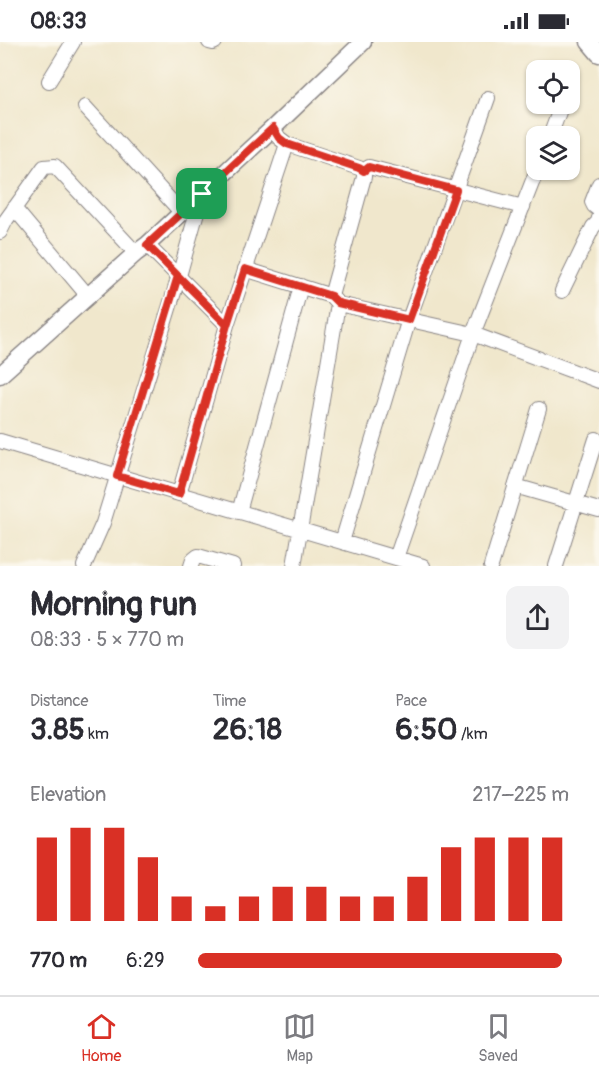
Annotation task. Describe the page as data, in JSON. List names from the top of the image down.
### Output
{
  "page": {
    "status": "08:33",
    "heading": ["Morning run", "08:33 · 5 × 770 m"],
    "stats": [
      ["Distance", "3.85 km"],
      ["Time", "26:18"],
      ["Pace", "6:50 /km"]
    ],
    "chart": ["Elevation", "217–225 m"],
    "list": [
      {
        "name": "770 m",
        "note": "6:29"
      }
    ],
    "tabs": ["Home", "Map", "Saved"]
  }
}
